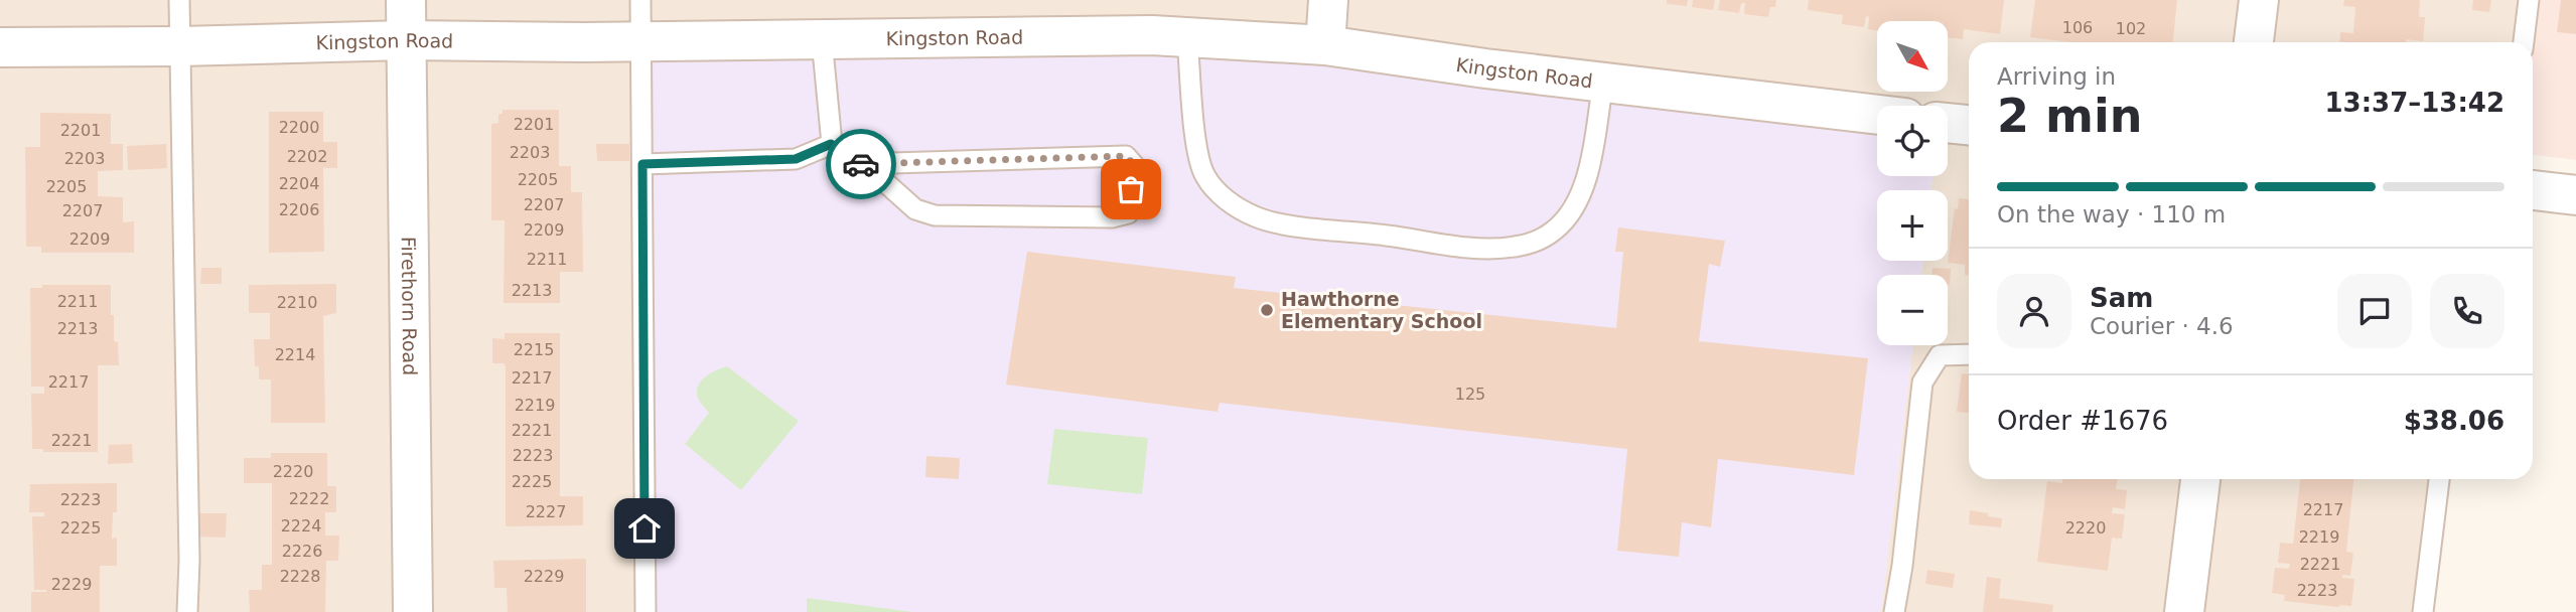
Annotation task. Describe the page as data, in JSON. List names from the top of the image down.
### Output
{
  "streets": {
    "street": ["Kingston Road", "Firethorn Road"]
  },
  "crossings": [
    ["Kingston Road", "Firethorn Road"]
  ],
  "places": ["Hawthorne Elementary School"],
  "house_numbers": [
    "106",
    "102",
    "2201",
    "2200",
    "2201",
    "2203",
    "2202",
    "2203",
    "2205",
    "2204",
    "2205",
    "2207",
    "2206",
    "2207",
    "2209",
    "2209",
    "2211",
    "2213",
    "2211",
    "2210",
    "2213",
    "2215",
    "2214",
    "2217",
    "2217",
    "125",
    "2219",
    "2221",
    "2221",
    "2223",
    "2220",
    "2225",
    "2222",
    "2223",
    "2217",
    "2227",
    "2224",
    "2225",
    "2220",
    "2219",
    "2226",
    "2221",
    "2228",
    "2229",
    "2229",
    "2223"
  ],
  "north": "bottom right",
  "page": {
    "map_buttons": ["+", "−"],
    "heading": ["2 min", "Arriving in", "13:37–13:42"],
    "panel": [
      "Sam",
      "Courier · 4.6",
      "Order #1676",
      "$38.06"
    ],
    "bar": "On the way · 110 m"
  }
}
